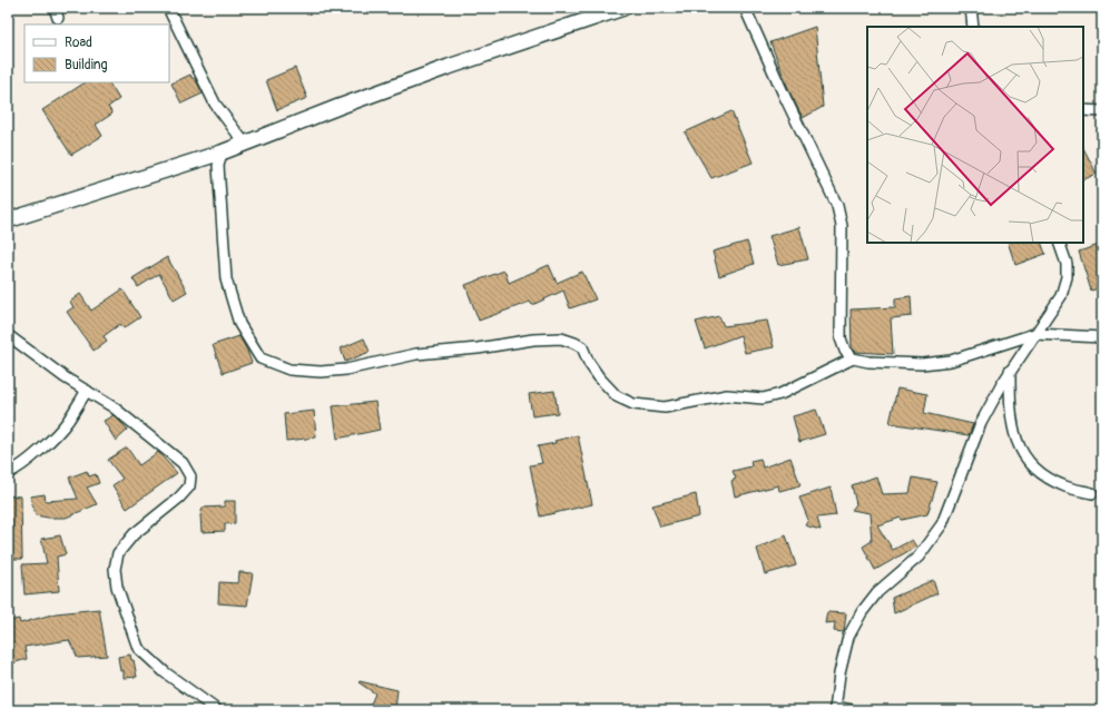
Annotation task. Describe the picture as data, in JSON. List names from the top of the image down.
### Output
{
  "legend": ["Road", "Building"]
}
